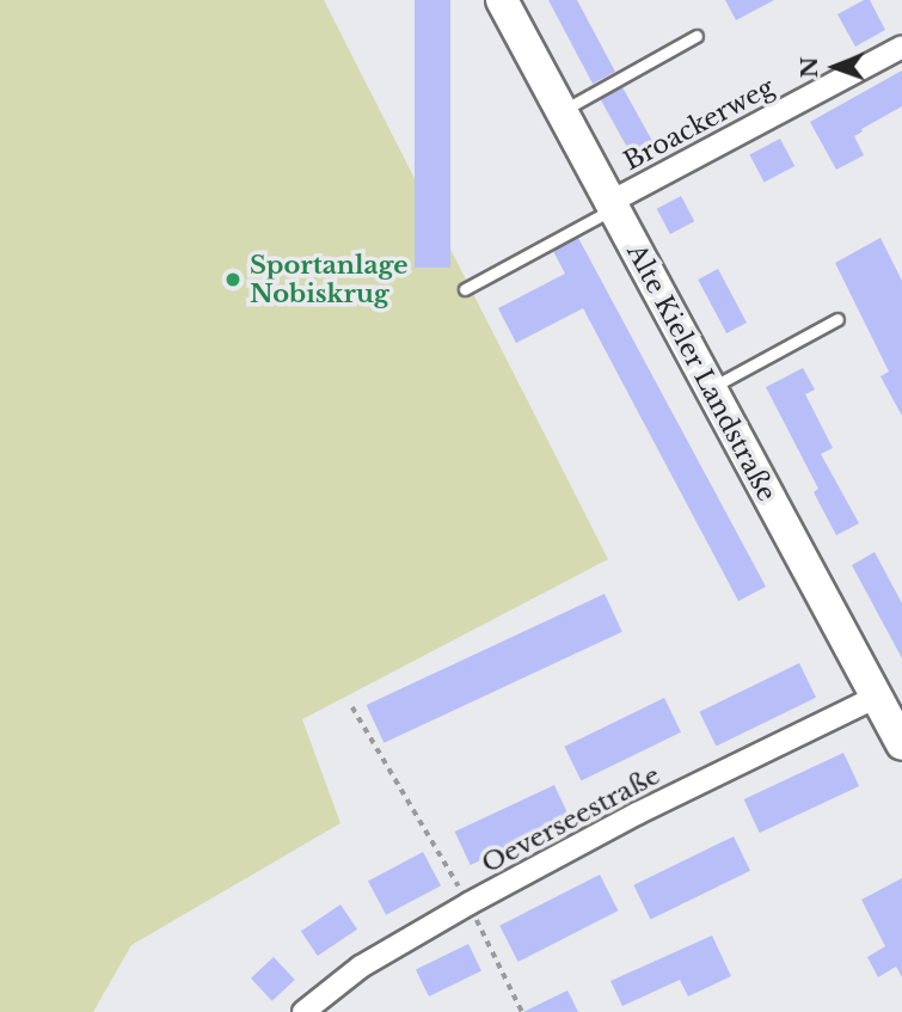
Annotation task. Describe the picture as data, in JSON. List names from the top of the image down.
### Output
{
  "streets": {
    "street": ["Broackerweg", "Alte Kieler Landstraße", "Oeverseestraße"]
  },
  "crossings": [
    ["Broackerweg", "Alte Kieler Landstraße"],
    ["Alte Kieler Landstraße", "Oeverseestraße"]
  ],
  "places": ["Sportanlage Nobiskrug"],
  "north": "left"
}
